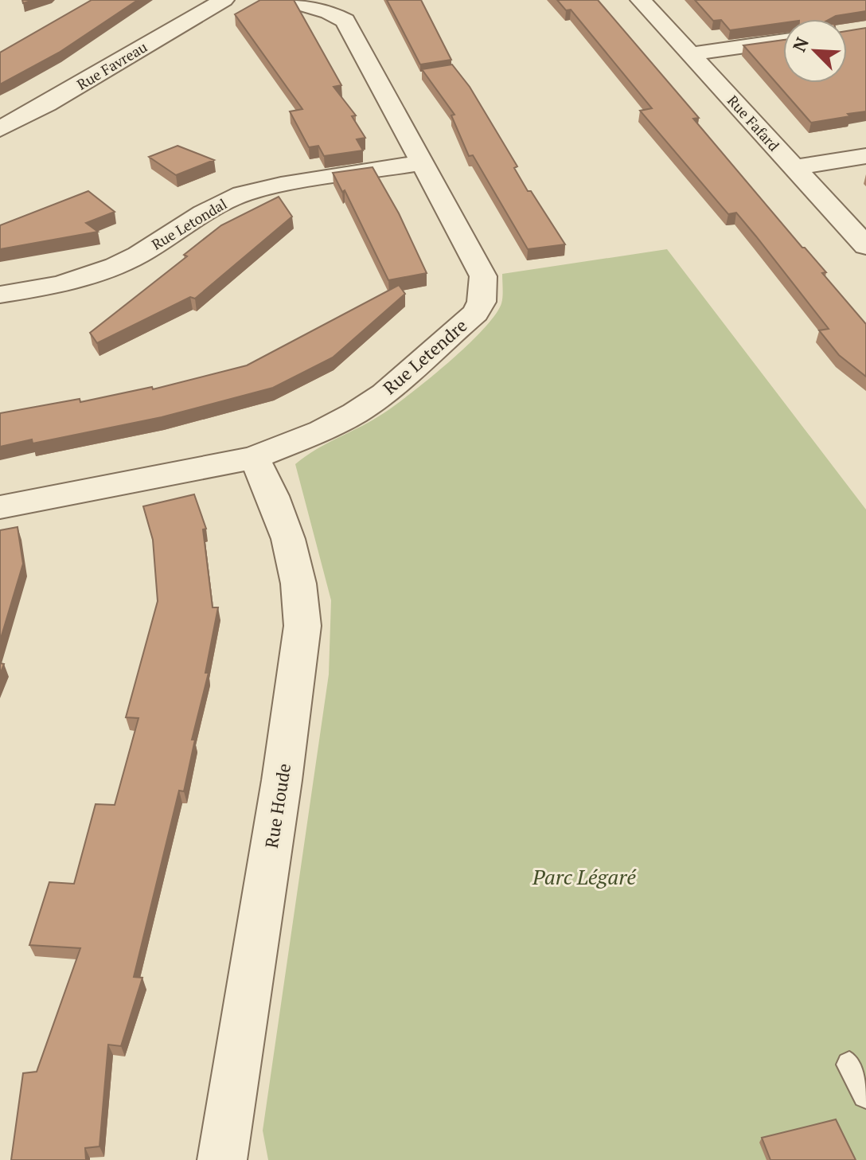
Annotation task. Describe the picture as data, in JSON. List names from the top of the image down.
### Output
{
  "streets": {
    "street": [
      "Rue Favreau",
      "Rue Fafard",
      "Rue Letondal",
      "Rue Letendre",
      "Rue Houde"
    ]
  },
  "crossings": [
    ["Rue Letondal", "Rue Letendre"],
    ["Rue Letendre", "Rue Houde"]
  ],
  "parks": ["Parc Légaré"],
  "north": "top left"
}
